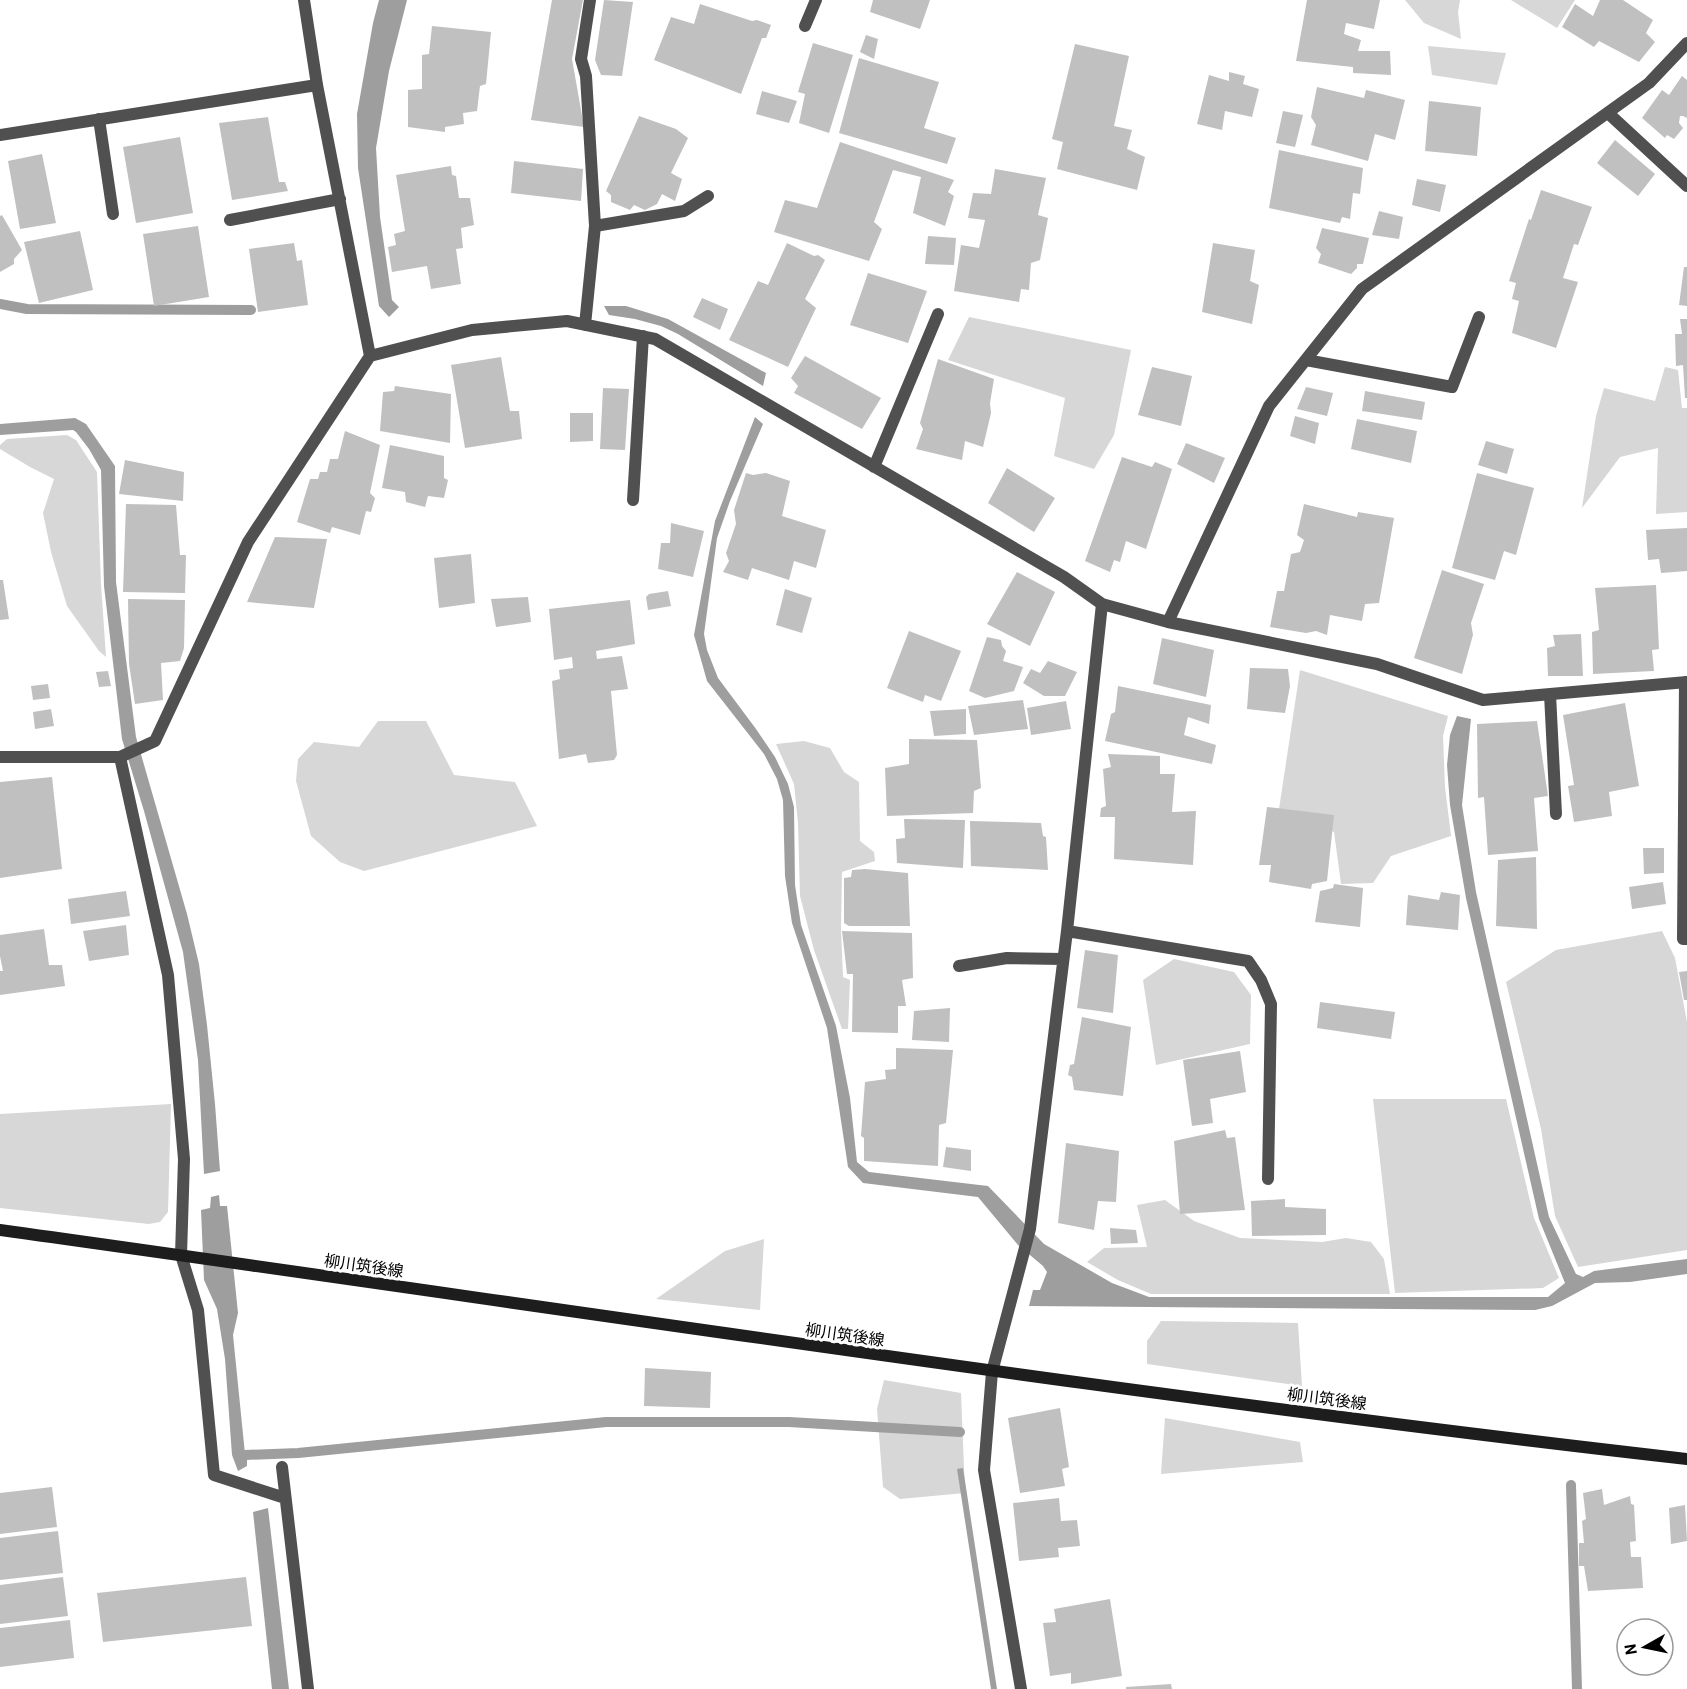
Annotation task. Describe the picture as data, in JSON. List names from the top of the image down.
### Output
{
  "streets": {
    "main road": ["柳川筑後線"]
  },
  "north": "left"
}
